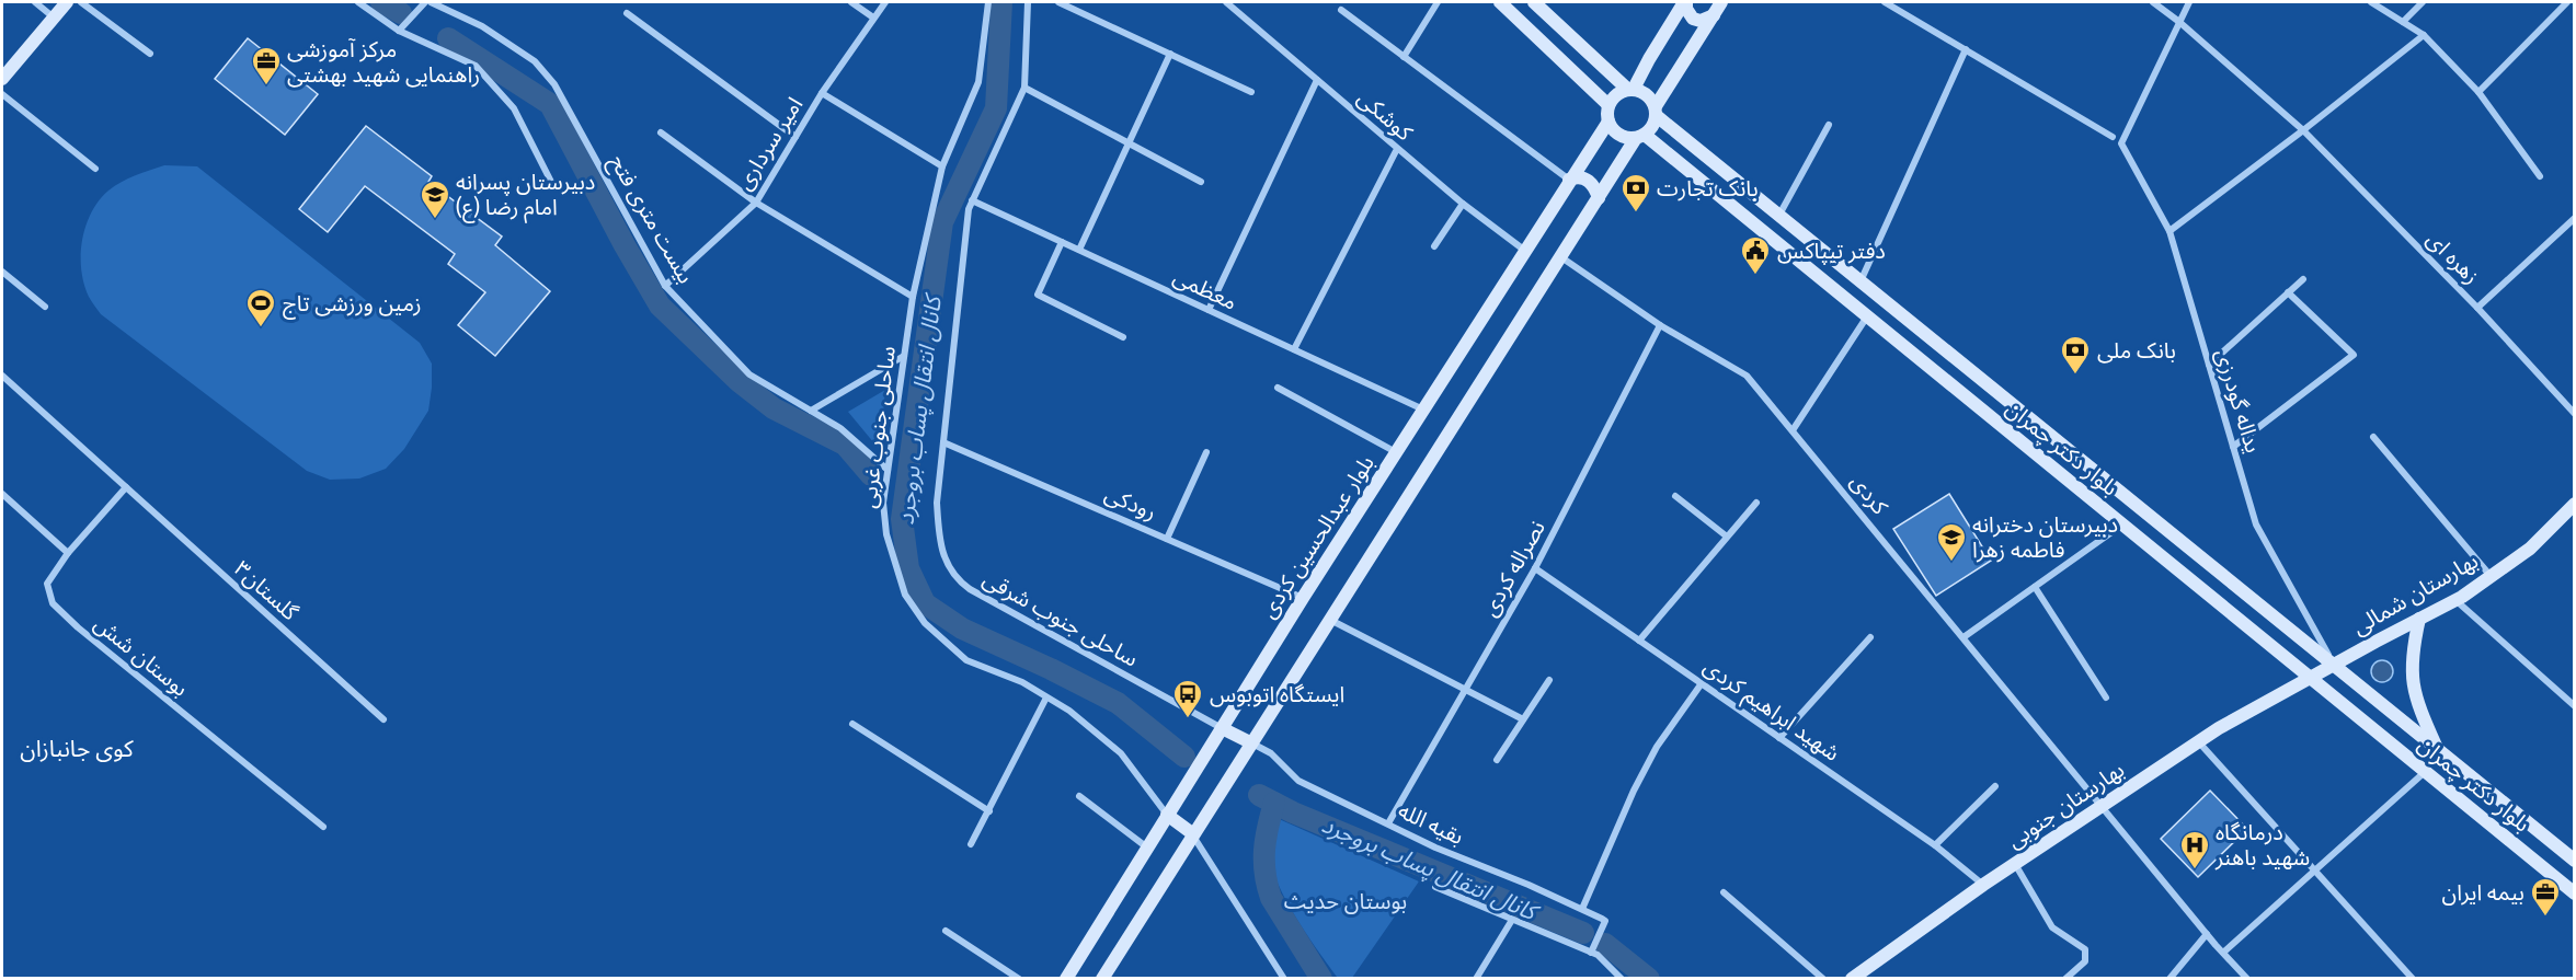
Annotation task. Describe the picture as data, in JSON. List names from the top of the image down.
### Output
{
  "streets": {
    "main road": [
      "بلوار دکتر چمران",
      "بلوار عبدالحسین کردی",
      "بهارستان شمالی",
      "بهارستان جنوبی"
    ],
    "street": [
      "کوشکی",
      "امیر سرداری",
      "بیست متری فتح",
      "زهره ای",
      "معظمی",
      "یداله گودرزی",
      "ساحلی جنوب غربی",
      "کردی",
      "رودکی",
      "نصراله کردی",
      "گلستان۳",
      "ساحلی جنوب شرقی",
      "بوستان شش",
      "شهید ابراهیم کردی",
      "بقیه الله"
    ]
  },
  "crossings": [
    ["کوشکی", "بلوار عبدالحسین کردی"],
    ["امیر سرداری", "بیست متری فتح"],
    ["بیست متری فتح", "ساحلی جنوب غربی"],
    ["زهره ای", "یداله گودرزی"],
    ["معظمی", "بلوار عبدالحسین کردی"],
    ["معظمی", "ساحلی جنوب شرقی"],
    ["یداله گودرزی", "بلوار دکتر چمران"],
    ["یداله گودرزی", "بهارستان شمالی"],
    ["ساحلی جنوب غربی", "بلوار عبدالحسین کردی"],
    ["بلوار دکتر چمران", "بلوار عبدالحسین کردی"],
    ["بلوار دکتر چمران", "بهارستان شمالی"],
    ["بلوار دکتر چمران", "بهارستان جنوبی"],
    ["کردی", "نصراله کردی"],
    ["کردی", "بهارستان جنوبی"],
    ["رودکی", "بلوار عبدالحسین کردی"],
    ["رودکی", "ساحلی جنوب شرقی"],
    ["بلوار عبدالحسین کردی", "ساحلی جنوب شرقی"],
    ["نصراله کردی", "شهید ابراهیم کردی"],
    ["نصراله کردی", "بقیه الله"],
    ["گلستان۳", "بوستان شش"],
    ["بهارستان شمالی", "بهارستان جنوبی"],
    ["شهید ابراهیم کردی", "بهارستان جنوبی"]
  ],
  "districts": ["کوی جانبازان"],
  "water": ["کانال انتقال پساب بروجرد"],
  "parks": ["بوستان حدیث"],
  "places": {
    "office": ["مرکز آموزشی راهنمایی شهید بهشتی", "بیمه ایران"],
    "bank": ["بانک تجارت", "بانک ملی"],
    "school or university": ["دبیرستان پسرانه امام رضا (ع)", "دبیرستان دخترانه فاطمه زهرا"],
    "public building": ["دفتر تیپاکس"],
    "sports": ["زمین ورزشی تاج"],
    "bus stop": ["ایستگاه اتوبوس"],
    "hospital": ["درمانگاه شهید باهنر"]
  }
}
